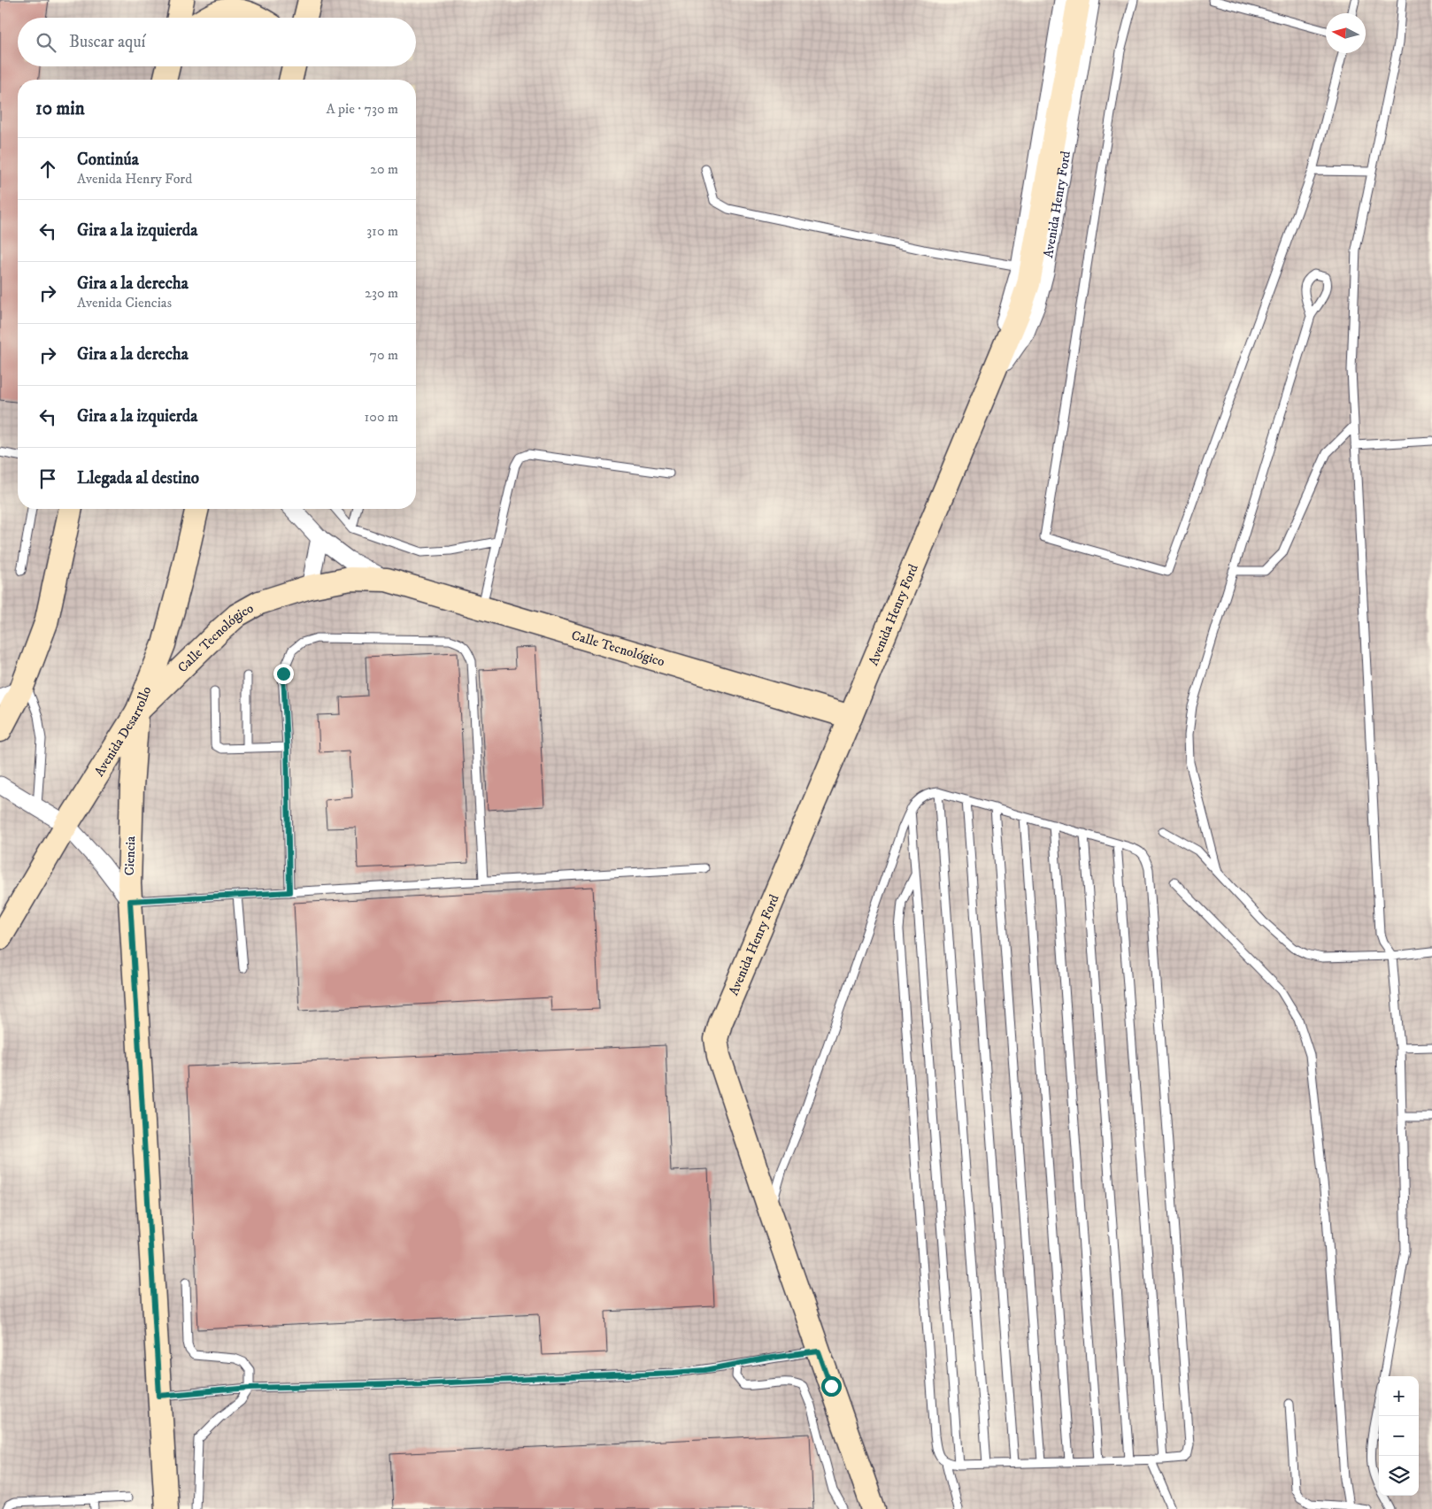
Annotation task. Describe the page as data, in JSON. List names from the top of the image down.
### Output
{
  "streets": {
    "street": [
      "Avenida Henry Ford",
      "Calle Tecnológico",
      "Avenida Desarrollo",
      "Ciencia"
    ]
  },
  "crossings": [
    ["Avenida Henry Ford", "Calle Tecnológico"],
    ["Calle Tecnológico", "Avenida Desarrollo"],
    ["Calle Tecnológico", "Ciencia"],
    ["Avenida Desarrollo", "Ciencia"]
  ],
  "north": "left",
  "page": {
    "search": "Buscar aquí",
    "heading": ["10 min", "A pie · 730 m"],
    "list": [
      ["Continúa", "Avenida Henry Ford", "20 m"],
      ["Gira a la izquierda", "310 m"],
      ["Gira a la derecha", "Avenida Ciencias", "230 m"],
      ["Gira a la derecha", "70 m"],
      ["Gira a la izquierda", "100 m"],
      "Llegada al destino"
    ],
    "map_buttons": ["+", "−"]
  }
}
